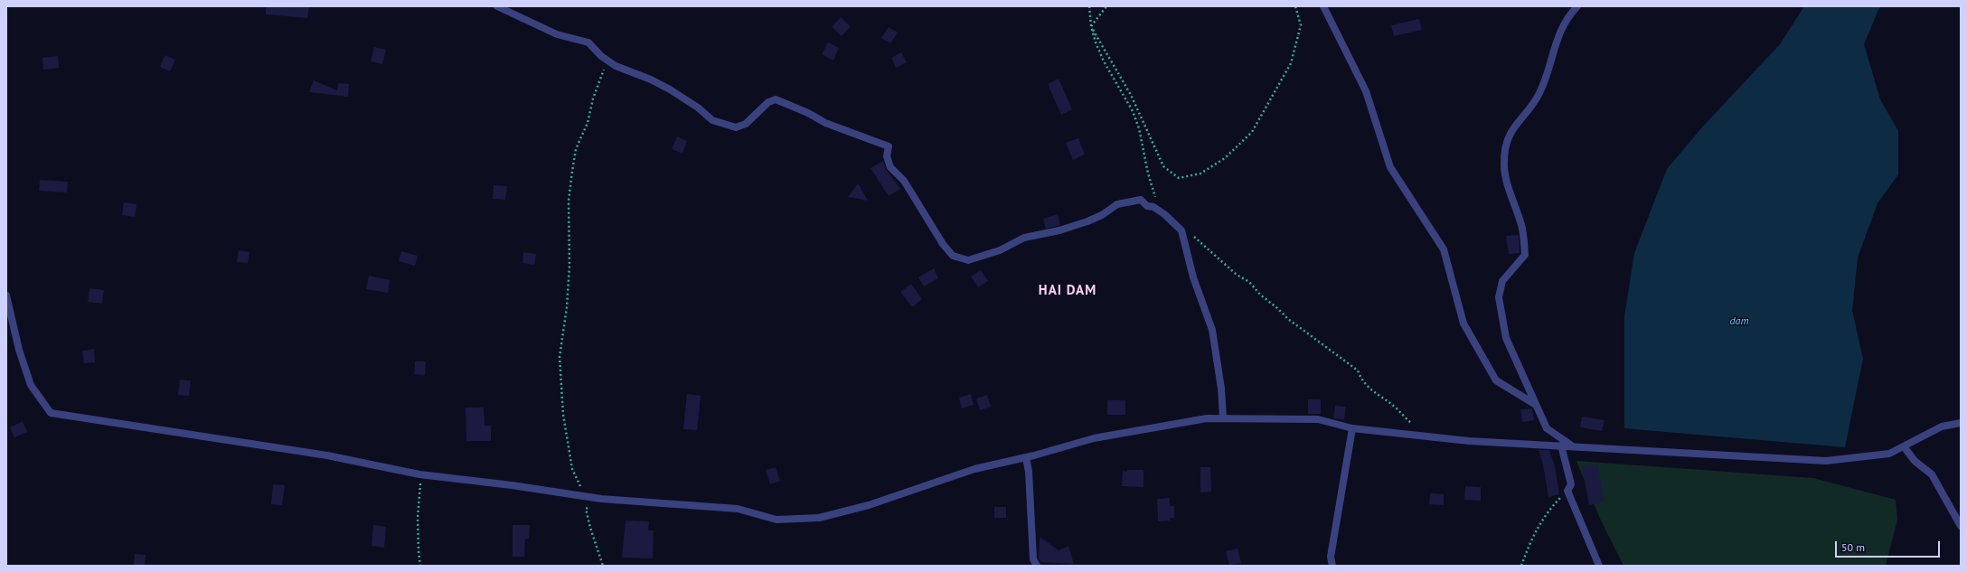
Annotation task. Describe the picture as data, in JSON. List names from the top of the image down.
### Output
{
  "districts": ["HAI DAM"],
  "water": ["dam"],
  "scale_bar": "50 m"
}
